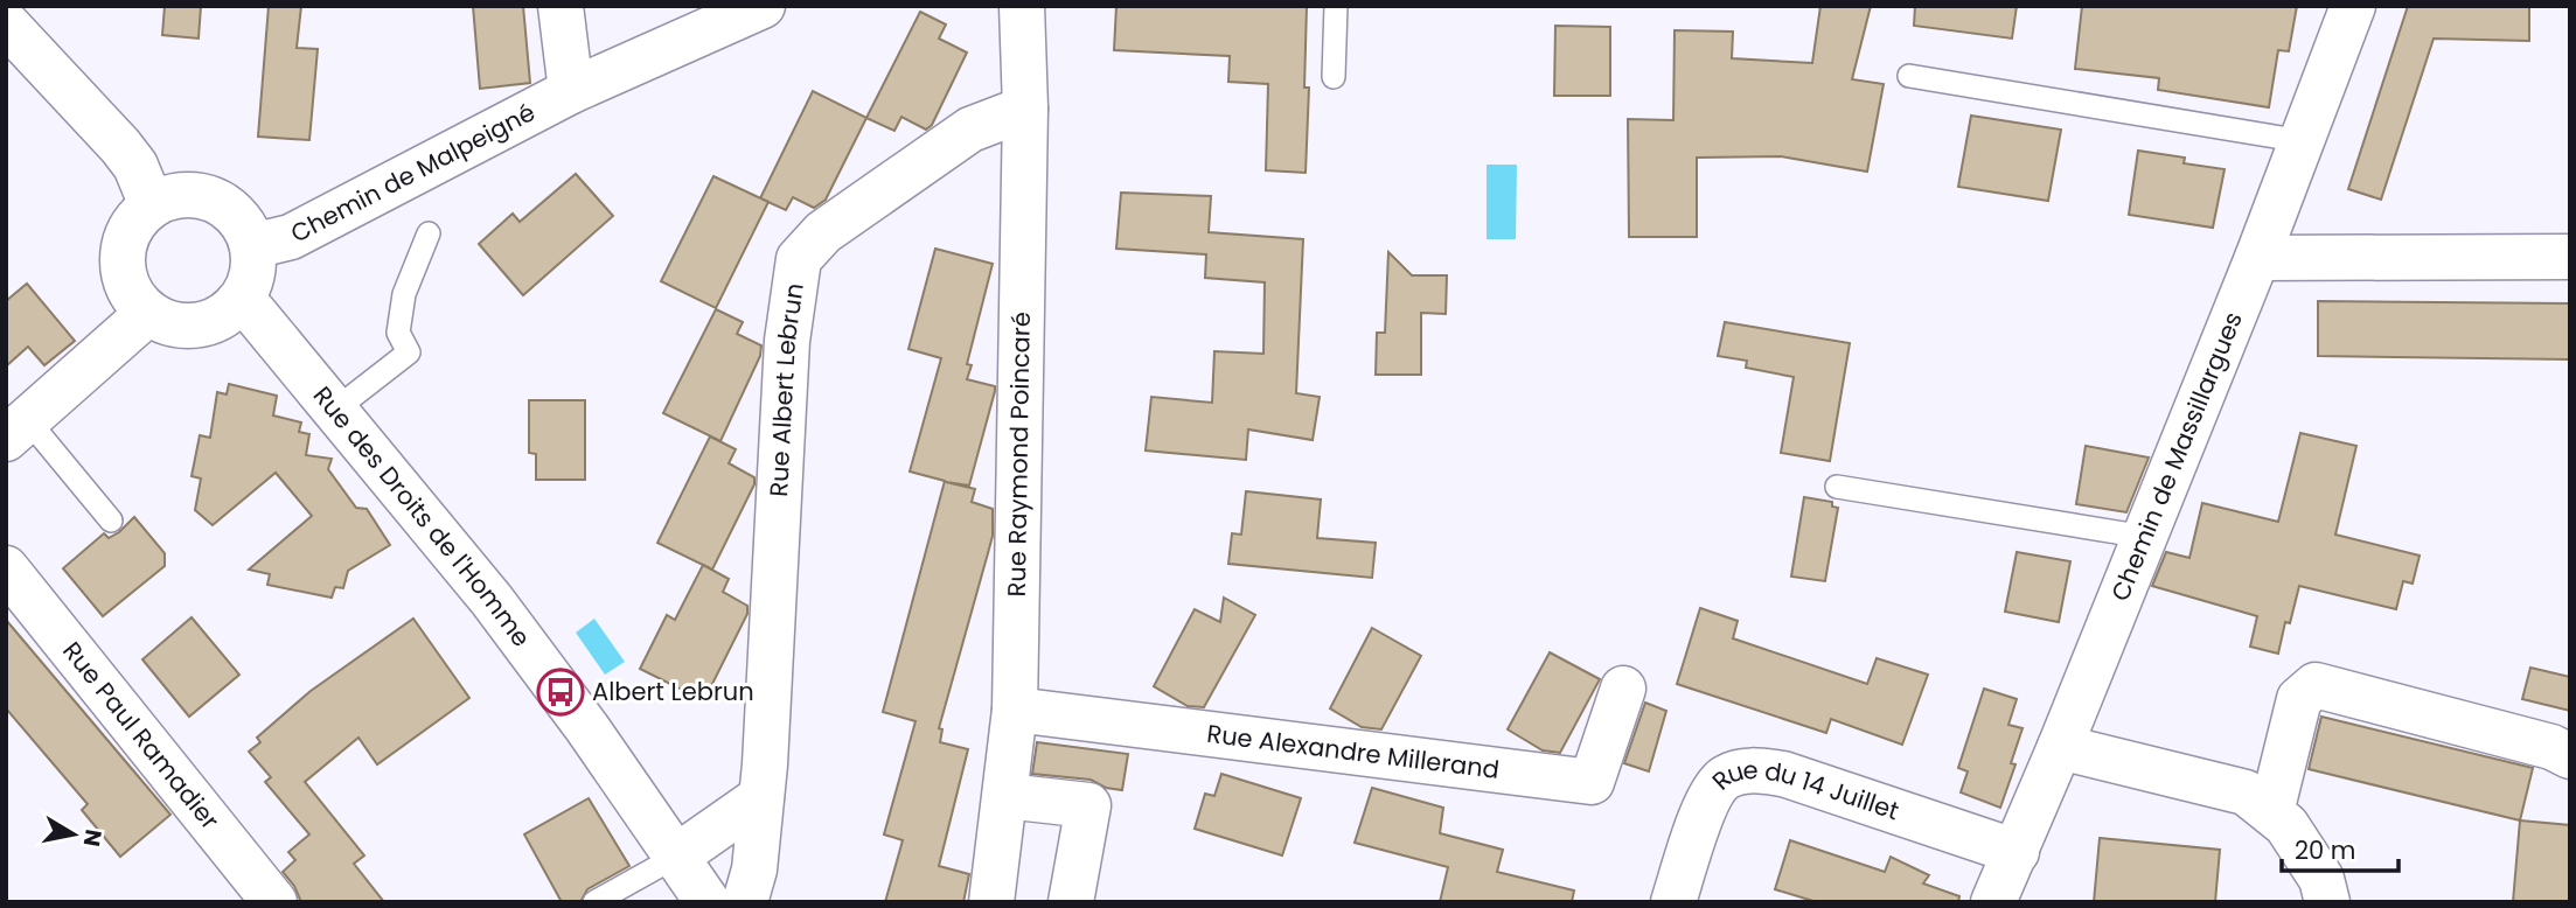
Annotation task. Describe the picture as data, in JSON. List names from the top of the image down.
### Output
{
  "streets": {
    "street": [
      "Chemin de Malpeigné",
      "Rue Albert Lebrun",
      "Rue Raymond Poincaré",
      "Chemin de Massillargues",
      "Rue des Droits de l'Homme",
      "Rue Paul Ramadier",
      "Rue Alexandre Millerand",
      "Rue du 14 Juillet"
    ]
  },
  "crossings": [
    ["Chemin de Malpeigné", "Rue des Droits de l'Homme"],
    ["Rue Albert Lebrun", "Rue Raymond Poincaré"],
    ["Rue Raymond Poincaré", "Rue Alexandre Millerand"],
    ["Chemin de Massillargues", "Rue du 14 Juillet"]
  ],
  "places": {
    "bus stop": ["Albert Lebrun"]
  },
  "scale_bar": "20 m",
  "north": "right"
}
